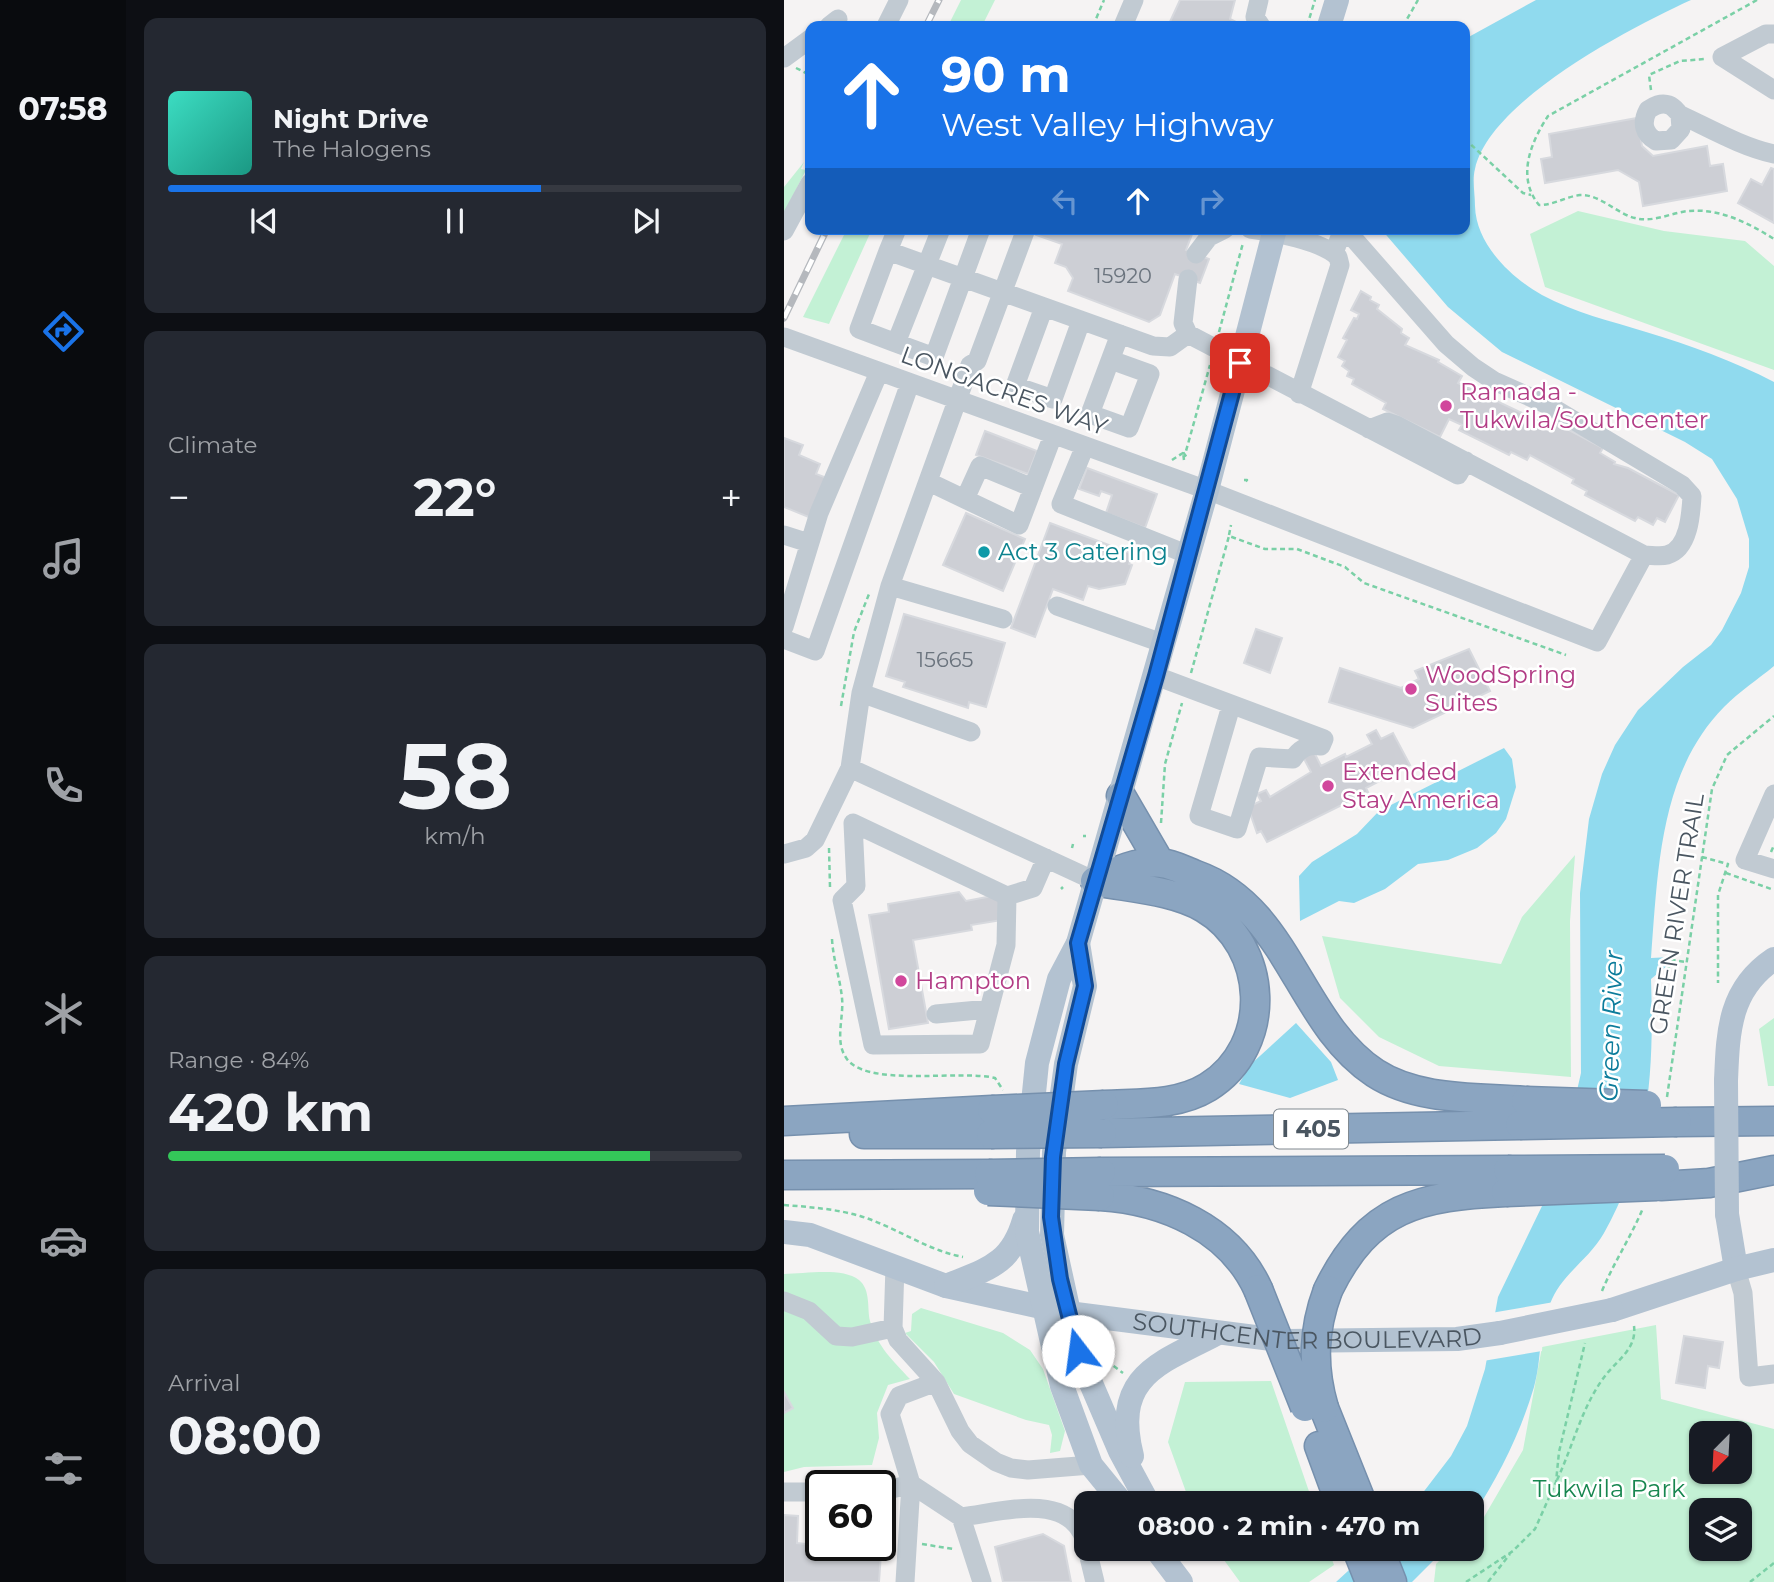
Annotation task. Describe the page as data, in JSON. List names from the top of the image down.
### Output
{
  "streets": {
    "highway": ["I 405"],
    "main road": ["SOUTHCENTER BOULEVARD"],
    "street": ["LONGACRES WAY"],
    "path": ["GREEN RIVER TRAIL"]
  },
  "water": ["Green River"],
  "parks": ["Tukwila Park"],
  "places": [
    "Ramada - Tukwila/Southcenter",
    "Act 3 Catering",
    "WoodSpring Suites",
    "Extended Stay America",
    "Hampton"
  ],
  "house_numbers": ["15920", "15665"],
  "north": "bottom left",
  "page": {
    "tabs": "07:58",
    "turn": ["90 m", "West Valley Highway"],
    "song": ["Night Drive", "The Halogens"],
    "tile": [
      "Climate",
      ["58", "km/h"],
      ["Range · 84%", "420 km"],
      ["Arrival", "08:00"]
    ],
    "heat": ["−", "22°", "+"],
    "limit": "60",
    "trip": "08:00 · 2 min · 470 m"
  }
}
